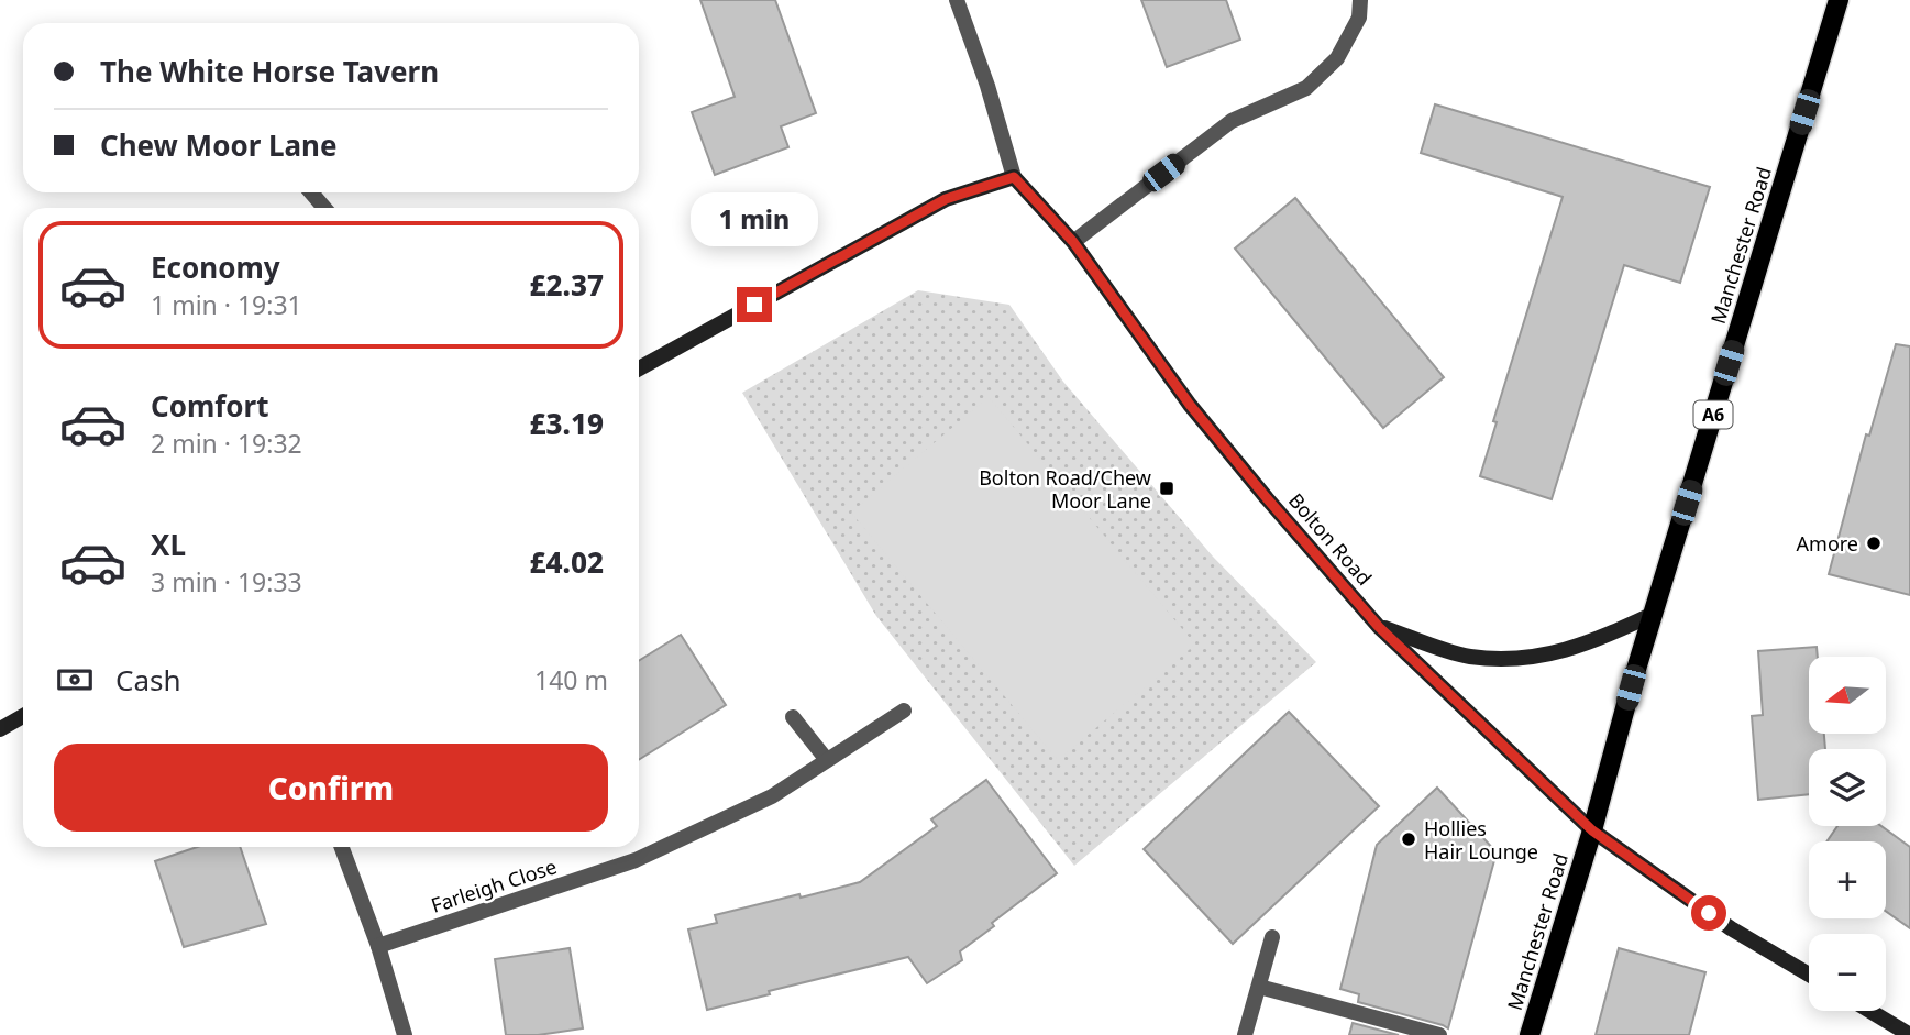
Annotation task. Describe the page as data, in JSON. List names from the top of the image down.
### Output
{
  "streets": {
    "main road": ["Manchester Road", "A6"],
    "street": ["Bolton Road", "Farleigh Close"]
  },
  "crossings": [
    ["Manchester Road", "Bolton Road"]
  ],
  "places": {
    "transit": ["Bolton Road/Chew Moor Lane"],
    "other": ["Amore", "Hollies Hair Lounge"]
  },
  "north": "left",
  "page": {
    "banner": ["The White Horse Tavern", "Chew Moor Lane"],
    "bubble": "1 min",
    "list": [
      {
        "name": "Economy",
        "note": "1 min · 19:31",
        "value": "£2.37"
      },
      {
        "name": "Comfort",
        "note": "2 min · 19:32",
        "value": "£3.19"
      },
      {
        "name": "XL",
        "note": "3 min · 19:33",
        "value": "£4.02"
      }
    ],
    "pay": ["Cash", "140 m"],
    "map_buttons": ["+", "−"],
    "buttons": "Confirm"
  }
}
